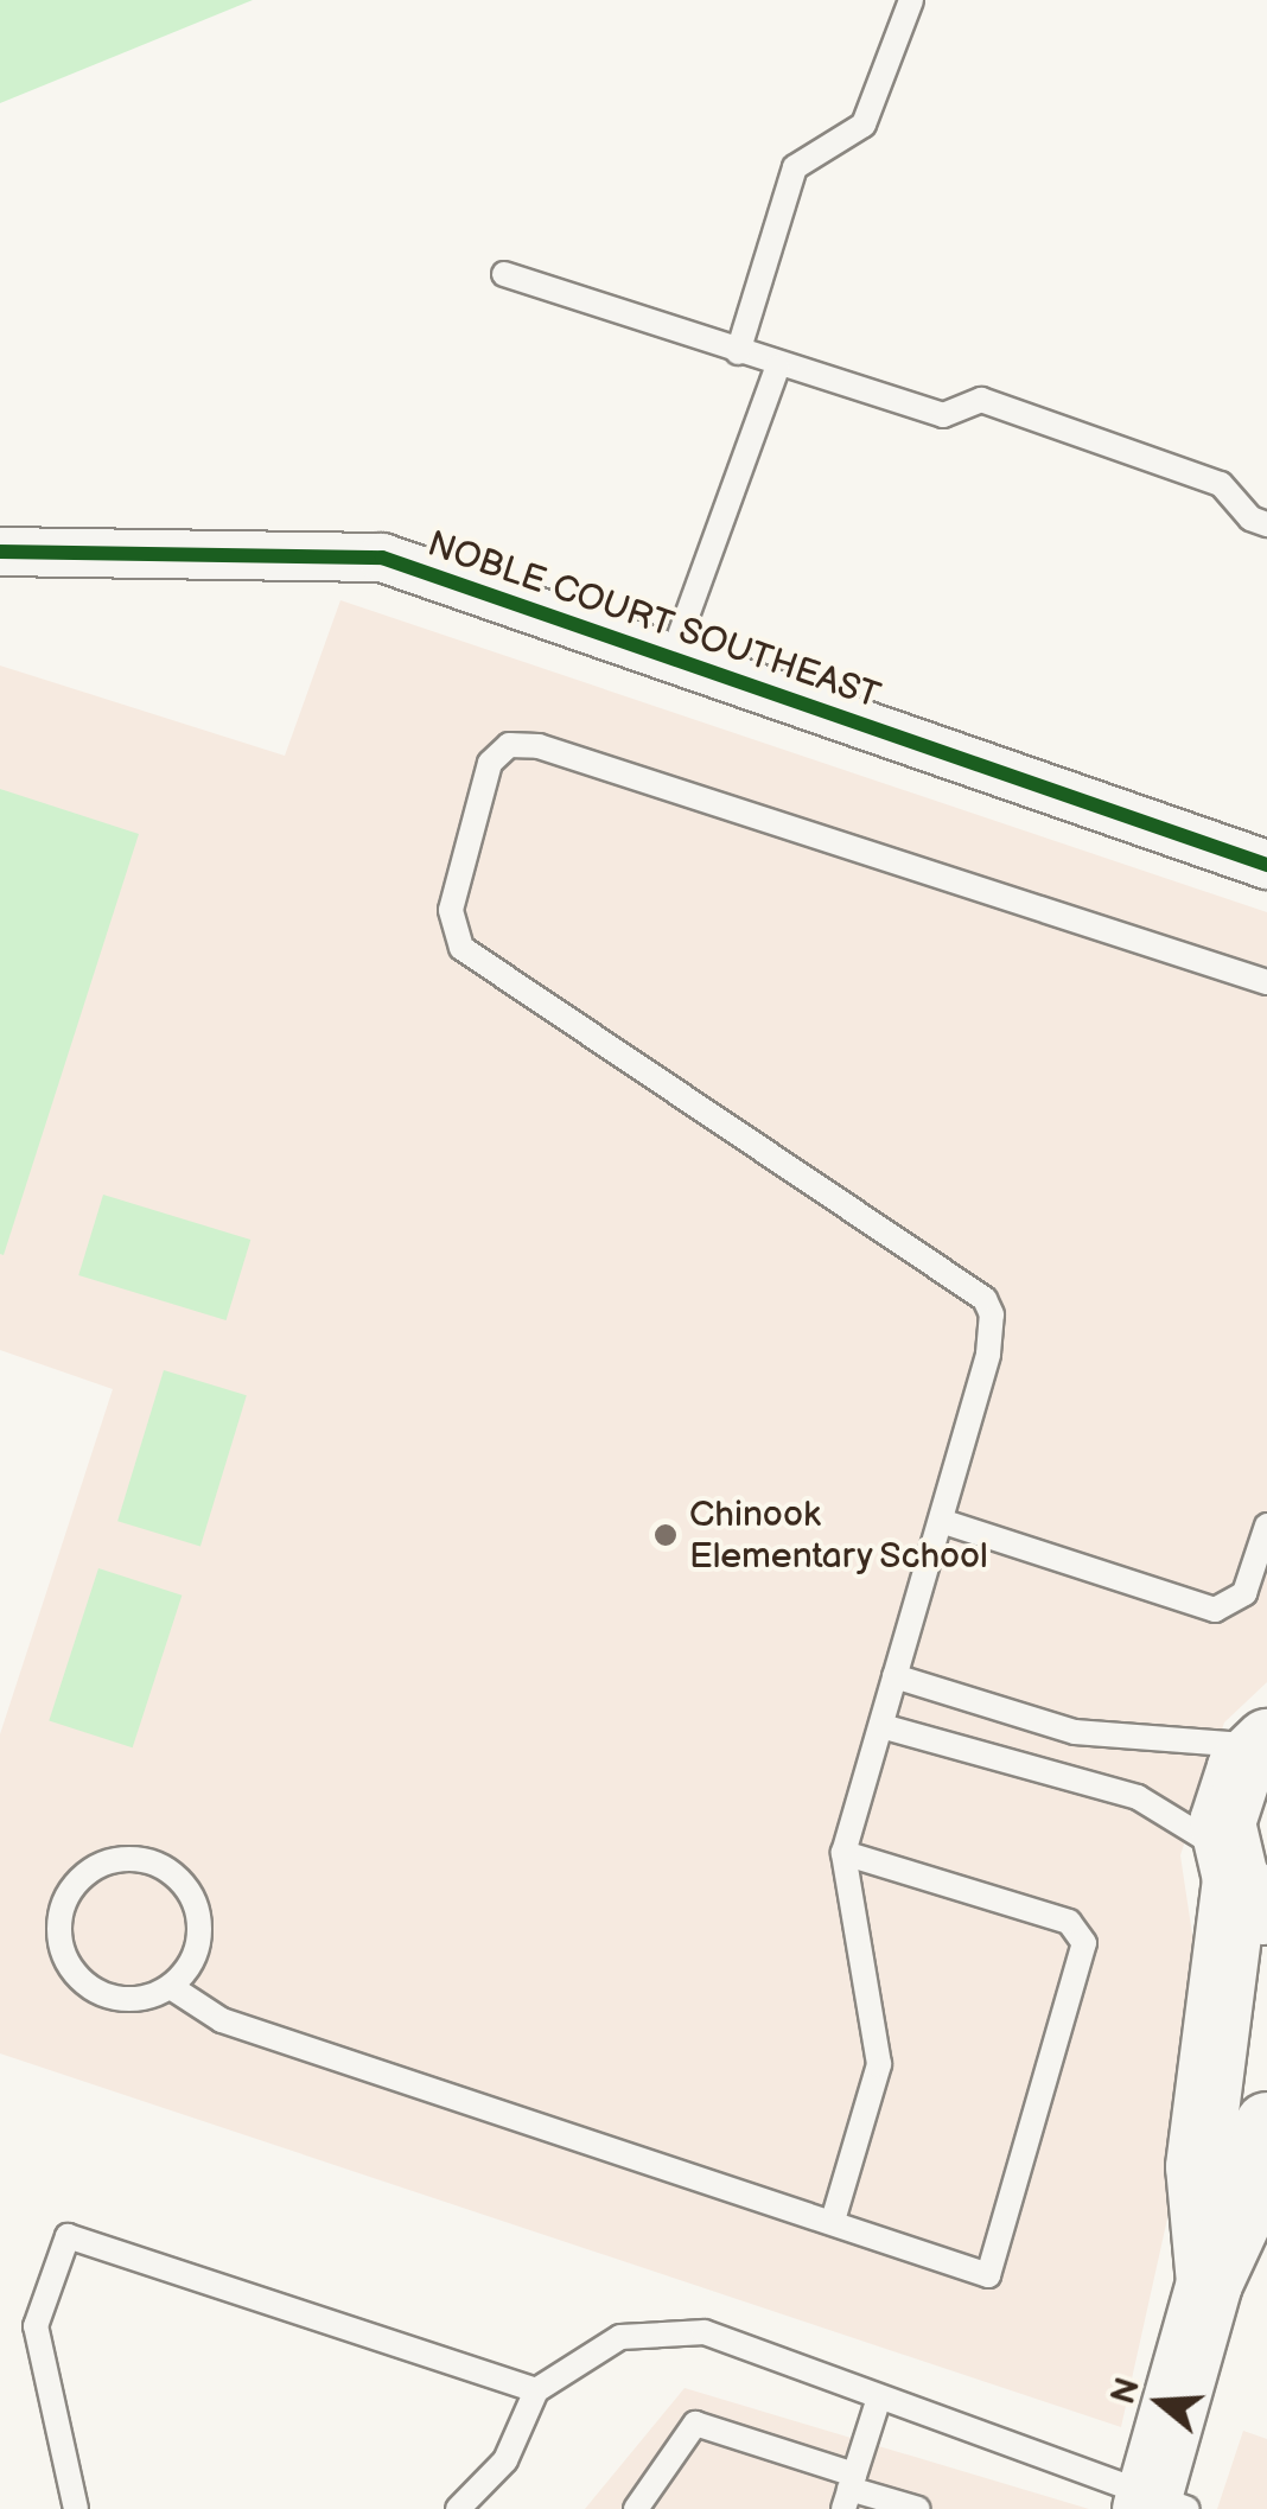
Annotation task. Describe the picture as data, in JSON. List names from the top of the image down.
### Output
{
  "streets": {
    "street": ["NOBLE COURT SOUTHEAST"]
  },
  "places": ["Chinook Elementary School"],
  "north": "left"
}
